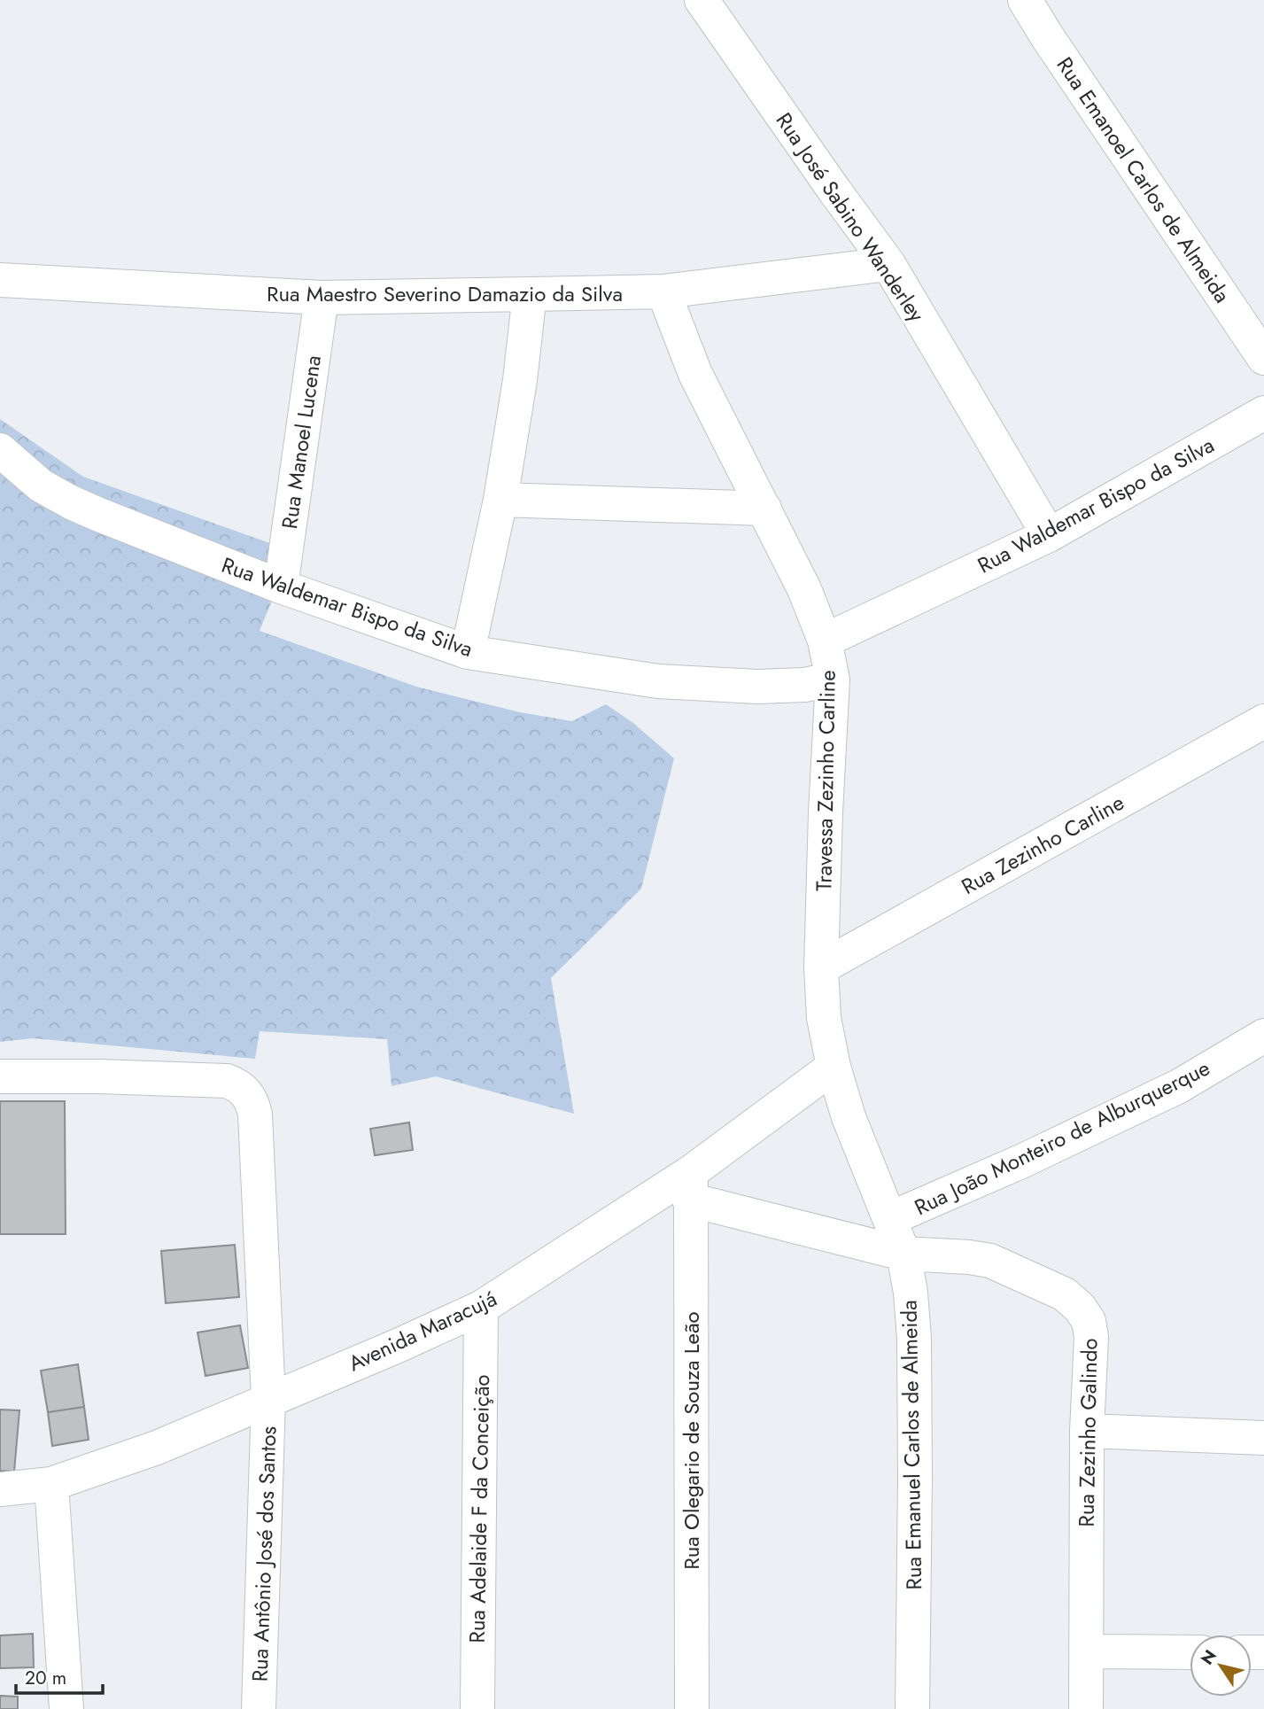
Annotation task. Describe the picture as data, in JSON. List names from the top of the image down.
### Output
{
  "streets": {
    "street": [
      "Rua Emanoel Carlos de Almeida",
      "Rua José Sabino Wanderley",
      "Rua Maestro Severino Damazio da Silva",
      "Rua Manoel Lucena",
      "Rua Waldemar Bispo da Silva",
      "Travessa Zezinho Carline",
      "Rua Zezinho Carline",
      "Rua João Monteiro de Alburquerque",
      "Avenida Maracujá",
      "Rua Zezinho Galindo",
      "Rua Olegario de Souza Leão",
      "Rua Emanuel Carlos de Almeida",
      "Rua Adelaide F da Conceição",
      "Rua Antônio José dos Santos"
    ]
  },
  "crossings": [
    ["Rua José Sabino Wanderley", "Rua Maestro Severino Damazio da Silva"],
    ["Rua José Sabino Wanderley", "Rua Waldemar Bispo da Silva"],
    ["Rua Maestro Severino Damazio da Silva", "Rua Manoel Lucena"],
    ["Rua Maestro Severino Damazio da Silva", "Travessa Zezinho Carline"],
    ["Rua Manoel Lucena", "Rua Waldemar Bispo da Silva"],
    ["Rua Waldemar Bispo da Silva", "Travessa Zezinho Carline"],
    ["Travessa Zezinho Carline", "Rua Zezinho Carline"],
    ["Travessa Zezinho Carline", "Avenida Maracujá"],
    ["Travessa Zezinho Carline", "Rua Emanuel Carlos de Almeida"],
    ["Rua João Monteiro de Alburquerque", "Rua Emanuel Carlos de Almeida"],
    ["Avenida Maracujá", "Rua Zezinho Galindo"],
    ["Avenida Maracujá", "Rua Olegario de Souza Leão"],
    ["Avenida Maracujá", "Rua Adelaide F da Conceição"],
    ["Avenida Maracujá", "Rua Antônio José dos Santos"],
    ["Rua Zezinho Galindo", "Rua Olegario de Souza Leão"],
    ["Rua Zezinho Galindo", "Rua Emanuel Carlos de Almeida"]
  ],
  "scale_bar": "20 m",
  "north": "top left"
}
